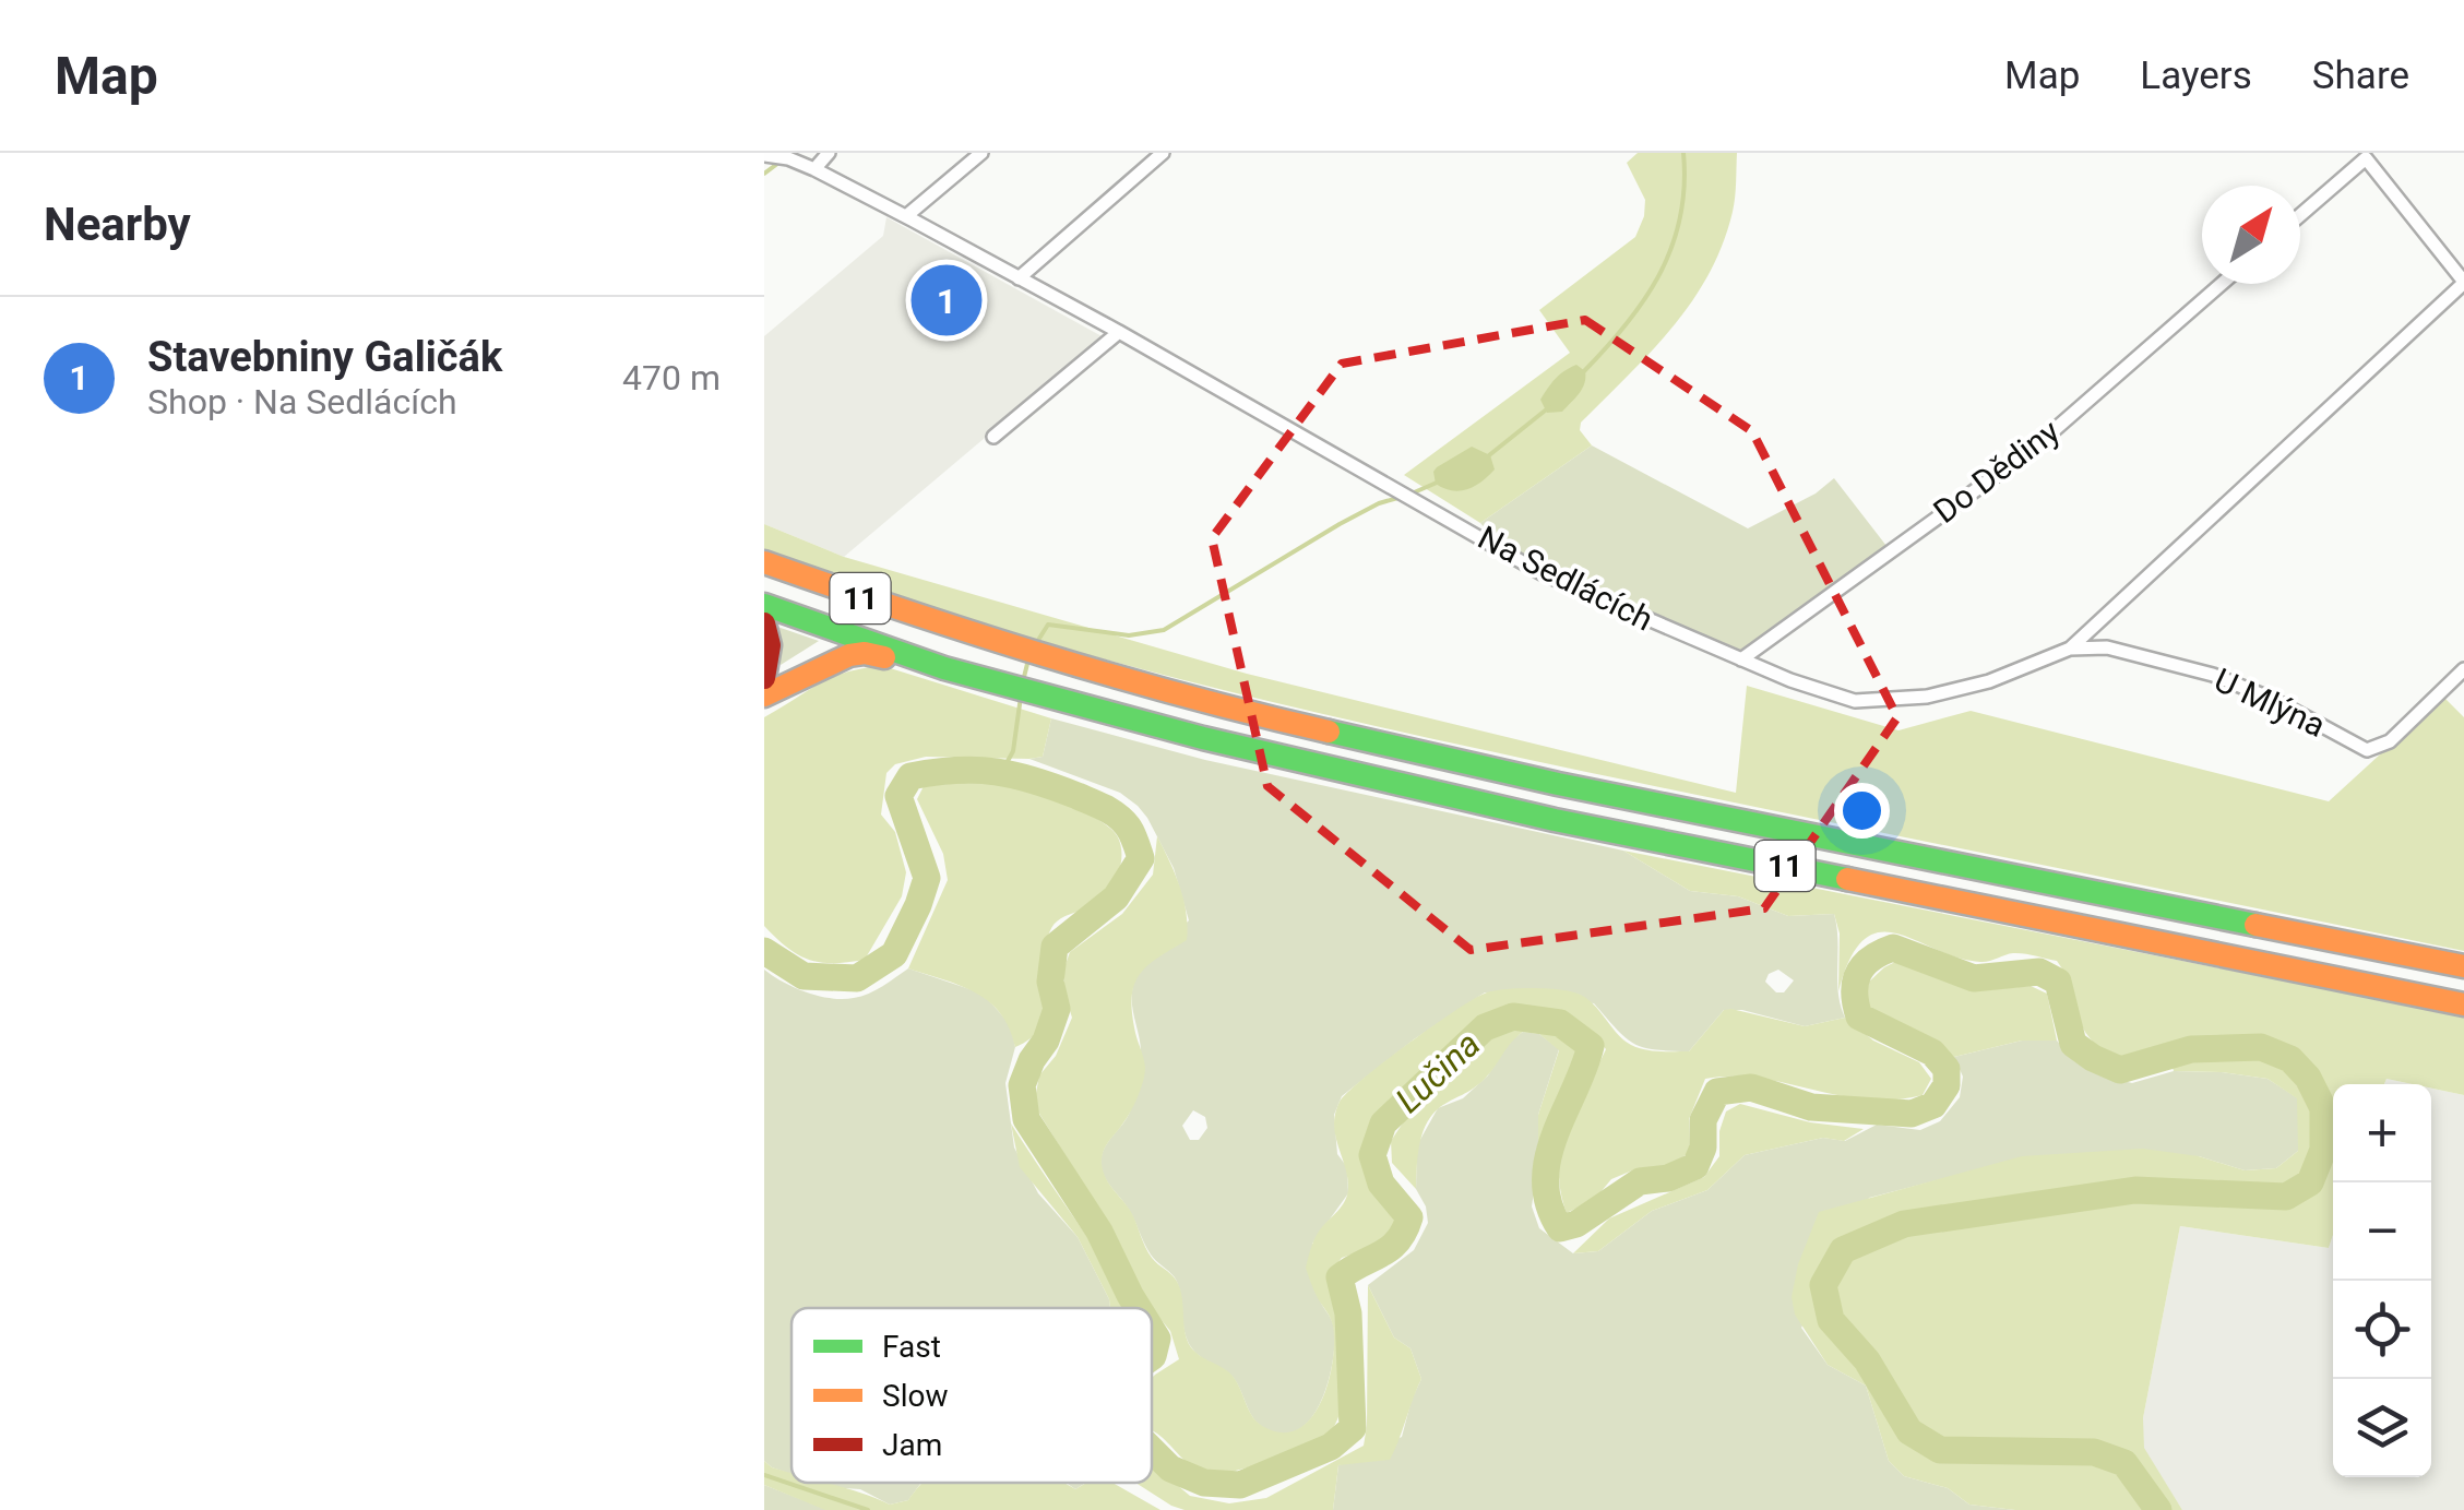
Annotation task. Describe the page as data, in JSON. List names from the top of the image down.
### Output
{
  "streets": {
    "highway": ["11"],
    "street": ["Do Dědiny", "Na Sedlácích", "U Mlýna"]
  },
  "crossings": [
    ["Do Dědiny", "Na Sedlácích"],
    ["Na Sedlácích", "U Mlýna"]
  ],
  "water": ["Lučina"],
  "legend": ["Fast", "Slow", "Jam"],
  "north": "top right",
  "page": {
    "header": "Map",
    "nav": ["Map", "Layers", "Share"],
    "heading": "Nearby",
    "pins": "1",
    "list": [
      {
        "mark": "1",
        "name": "Stavebniny Galičák",
        "note": "Shop · Na Sedlácích",
        "value": "470 m"
      }
    ],
    "map_buttons": ["+", "−"]
  }
}
